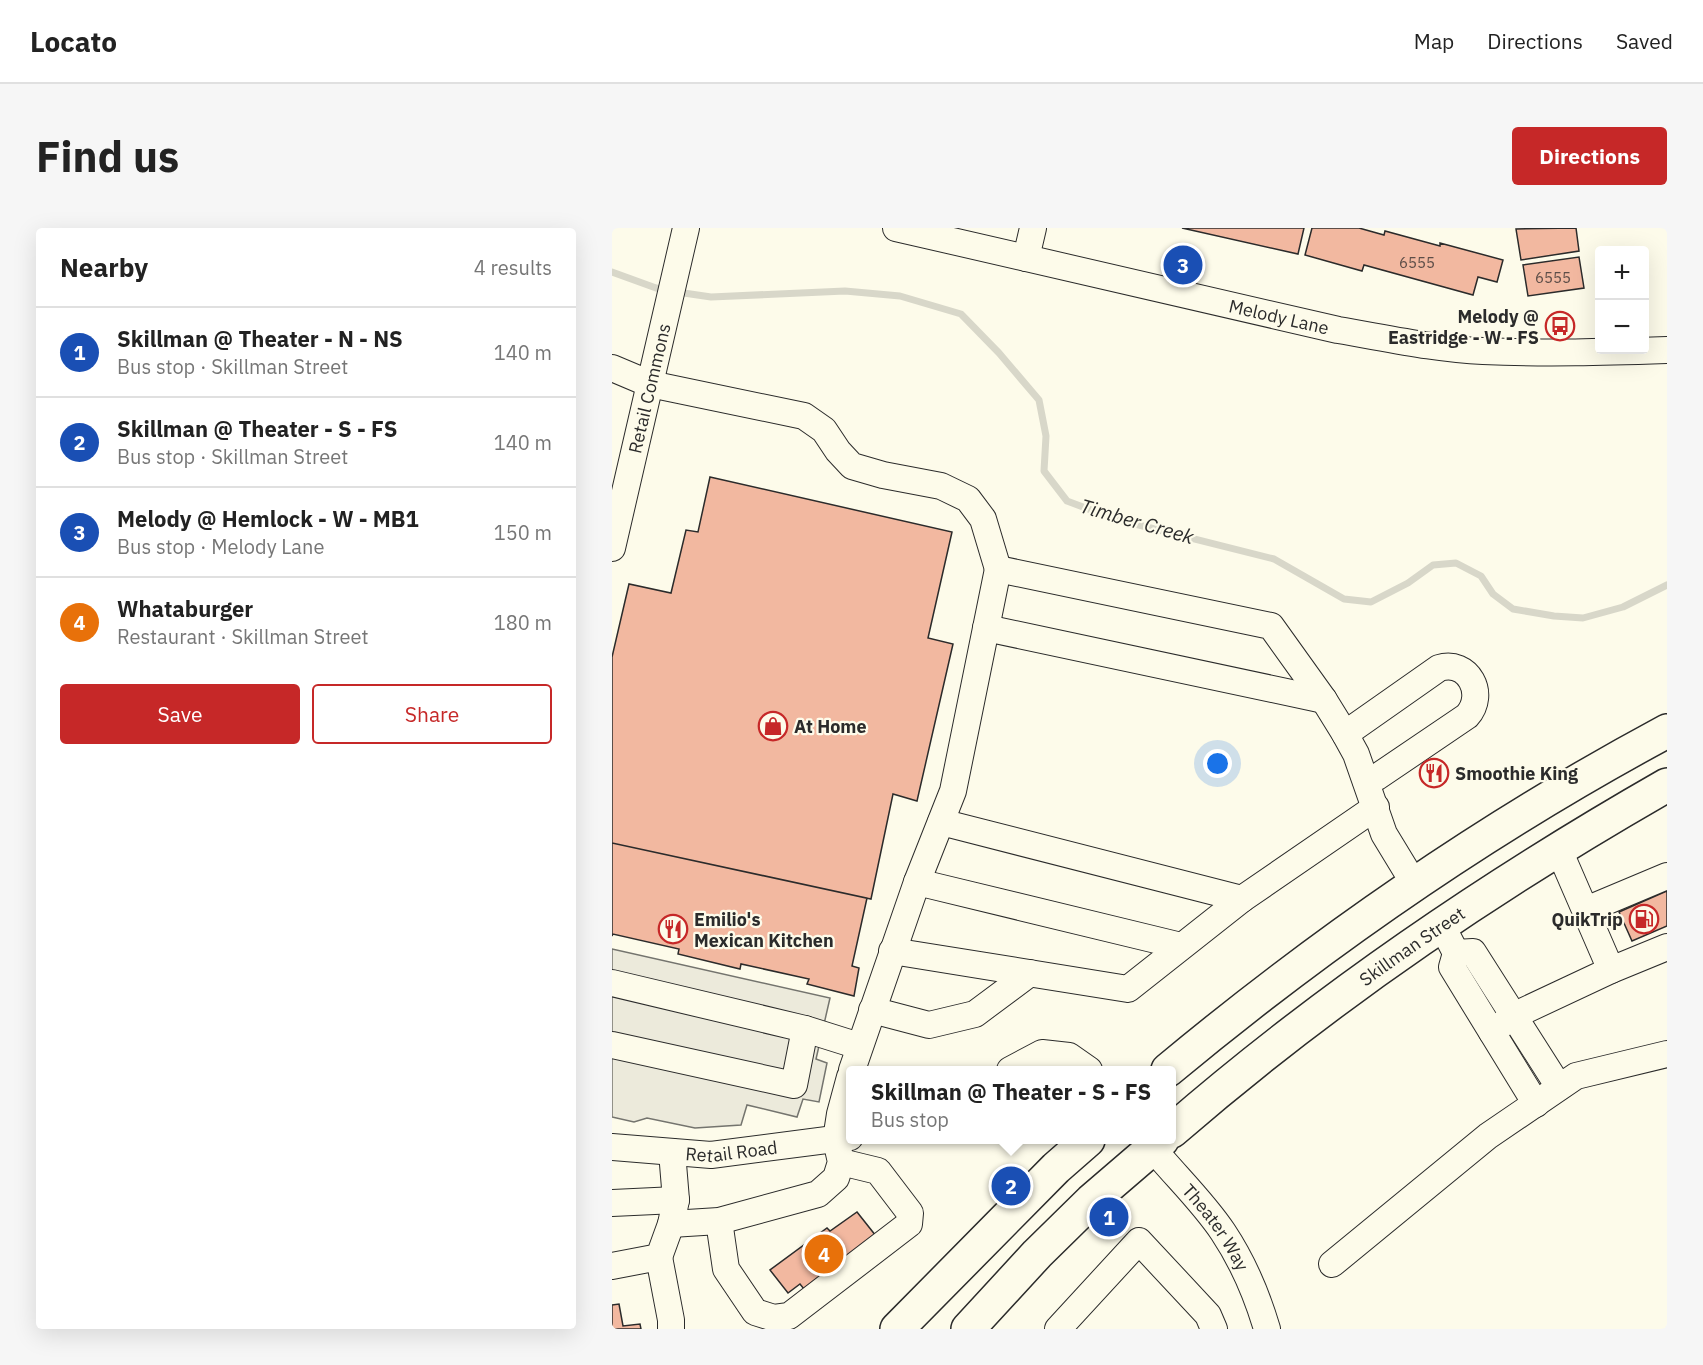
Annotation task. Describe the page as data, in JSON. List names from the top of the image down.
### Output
{
  "streets": {
    "main road": ["Skillman Street"],
    "street": [
      "Melody Lane",
      "Retail Commons",
      "Retail Road",
      "Theater Way"
    ]
  },
  "water": ["Timber Creek"],
  "places": {
    "bus stop": ["Melody @ Eastridge - W - FS"],
    "shop": ["At Home"],
    "restaurant": ["Smoothie King", "Emilio's Mexican Kitchen"],
    "fuel station": ["QuikTrip"]
  },
  "house_numbers": ["6555", "6555"],
  "page": {
    "header": "Locato",
    "nav": ["Map", "Directions", "Saved"],
    "buttons": [
      "Directions",
      ["Save", "Share"]
    ],
    "title": "Find us",
    "heading": ["Nearby", "4 results"],
    "pins": [
      "3",
      "2",
      "1",
      "4"
    ],
    "map_buttons": ["+", "−"],
    "list": [
      {
        "mark": "1",
        "name": "Skillman @ Theater - N - NS",
        "note": "Bus stop · Skillman Street",
        "value": "140 m"
      },
      {
        "mark": "2",
        "name": "Skillman @ Theater - S - FS",
        "note": "Bus stop · Skillman Street",
        "value": "140 m"
      },
      {
        "mark": "3",
        "name": "Melody @ Hemlock - W - MB1",
        "note": "Bus stop · Melody Lane",
        "value": "150 m"
      },
      {
        "mark": "4",
        "name": "Whataburger",
        "note": "Restaurant · Skillman Street",
        "value": "180 m"
      }
    ],
    "popup": ["Skillman @ Theater - S - FS", "Bus stop"]
  }
}
